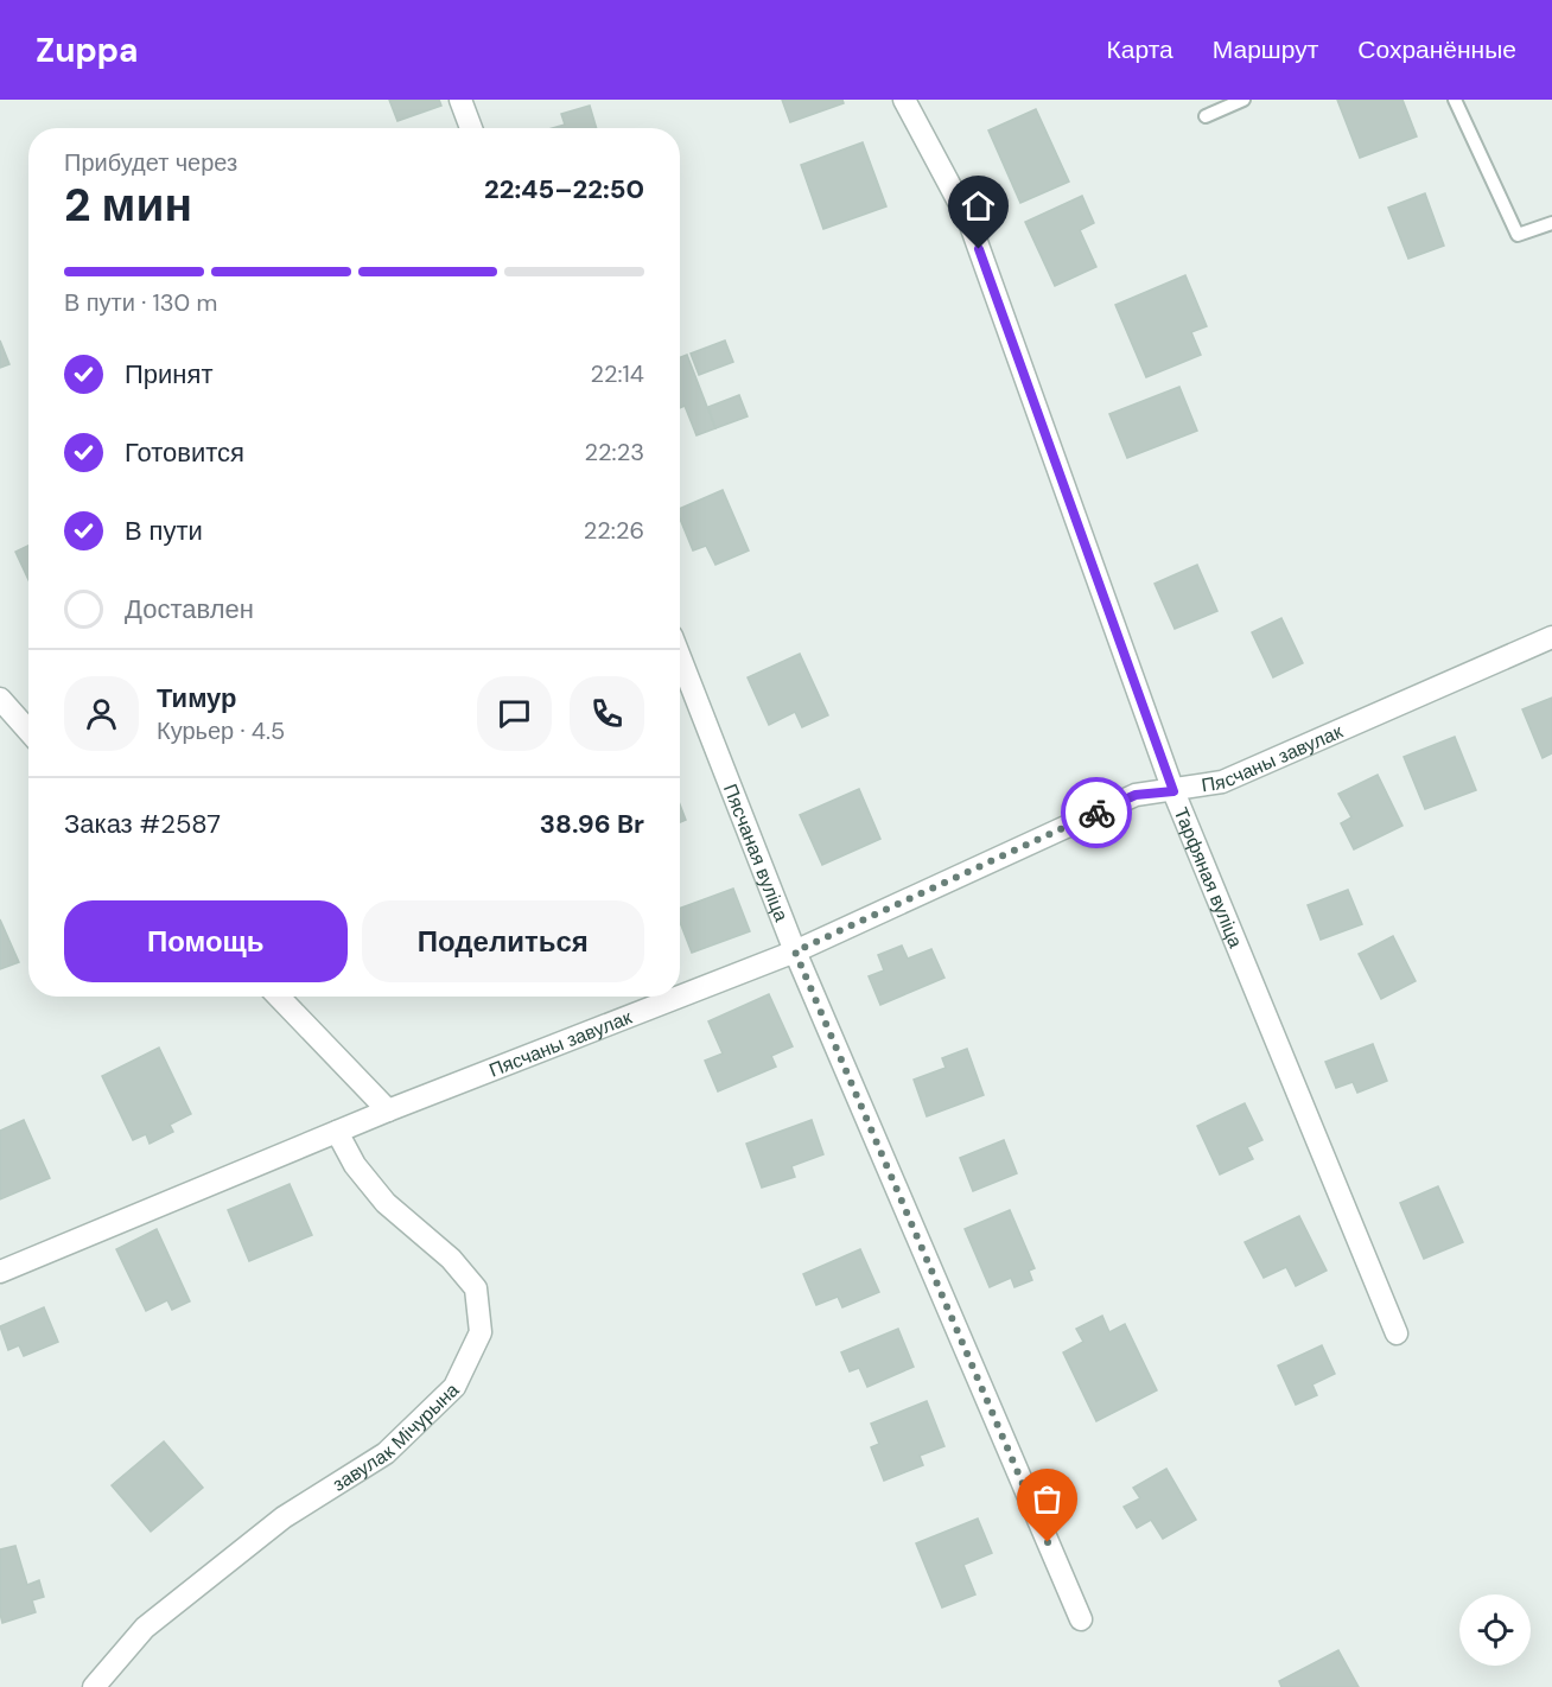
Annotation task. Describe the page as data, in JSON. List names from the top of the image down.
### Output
{
  "streets": {
    "street": [
      "Пясчаны завулак",
      "Пясчаная вуліца",
      "Тарфяная вуліца",
      "завулак Мічурына"
    ]
  },
  "crossings": [
    ["Пясчаны завулак", "Пясчаная вуліца"],
    ["Пясчаны завулак", "Тарфяная вуліца"],
    ["Пясчаны завулак", "завулак Мічурына"]
  ],
  "page": {
    "header": "Zuppa",
    "nav": ["Карта", "Маршрут", "Сохранённые"],
    "heading": ["2 мин", "Прибудет через", "22:45–22:50"],
    "panel": [
      "Тимур",
      "Курьер · 4.5",
      "Заказ #2587",
      "38.96 Br"
    ],
    "bar": "В пути · 130 m",
    "list": [
      ["Принят", "22:14"],
      ["Готовится", "22:23"],
      ["В пути", "22:26"],
      "Доставлен"
    ],
    "buttons": ["Помощь", "Поделиться"]
  }
}
